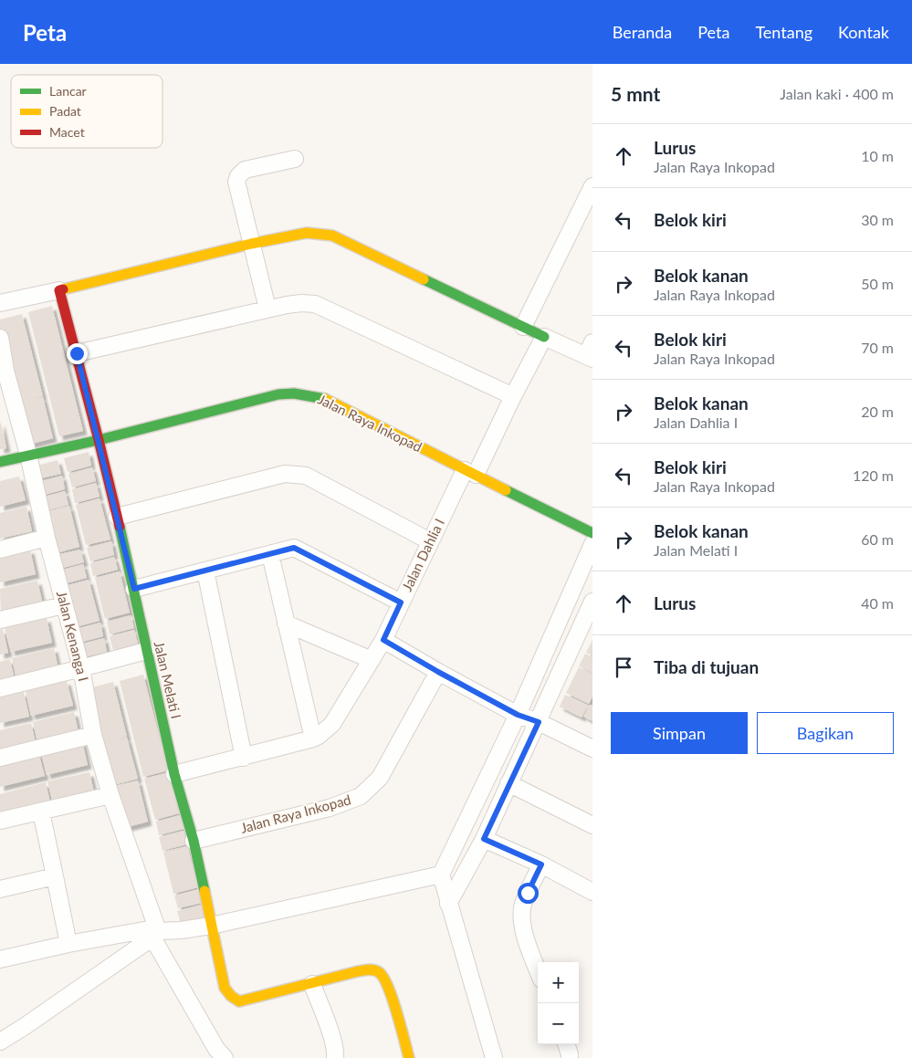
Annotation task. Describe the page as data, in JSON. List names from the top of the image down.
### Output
{
  "streets": {
    "street": [
      "Jalan Raya Inkopad",
      "Jalan Dahlia I",
      "Jalan Kenanga I",
      "Jalan Melati I"
    ]
  },
  "crossings": [
    ["Jalan Raya Inkopad", "Jalan Dahlia I"],
    ["Jalan Raya Inkopad", "Jalan Kenanga I"],
    ["Jalan Raya Inkopad", "Jalan Melati I"]
  ],
  "legend": ["Lancar", "Padat", "Macet"],
  "page": {
    "header": "Peta",
    "nav": [
      "Beranda",
      "Peta",
      "Tentang",
      "Kontak"
    ],
    "heading": ["5 mnt", "Jalan kaki · 400 m"],
    "list": [
      ["Lurus", "Jalan Raya Inkopad", "10 m"],
      ["Belok kiri", "30 m"],
      ["Belok kanan", "Jalan Raya Inkopad", "50 m"],
      ["Belok kiri", "Jalan Raya Inkopad", "70 m"],
      ["Belok kanan", "Jalan Dahlia I", "20 m"],
      ["Belok kiri", "Jalan Raya Inkopad", "120 m"],
      ["Belok kanan", "Jalan Melati I", "60 m"],
      ["Lurus", "40 m"],
      "Tiba di tujuan"
    ],
    "buttons": ["Simpan", "Bagikan"],
    "map_buttons": ["+", "−"]
  }
}
